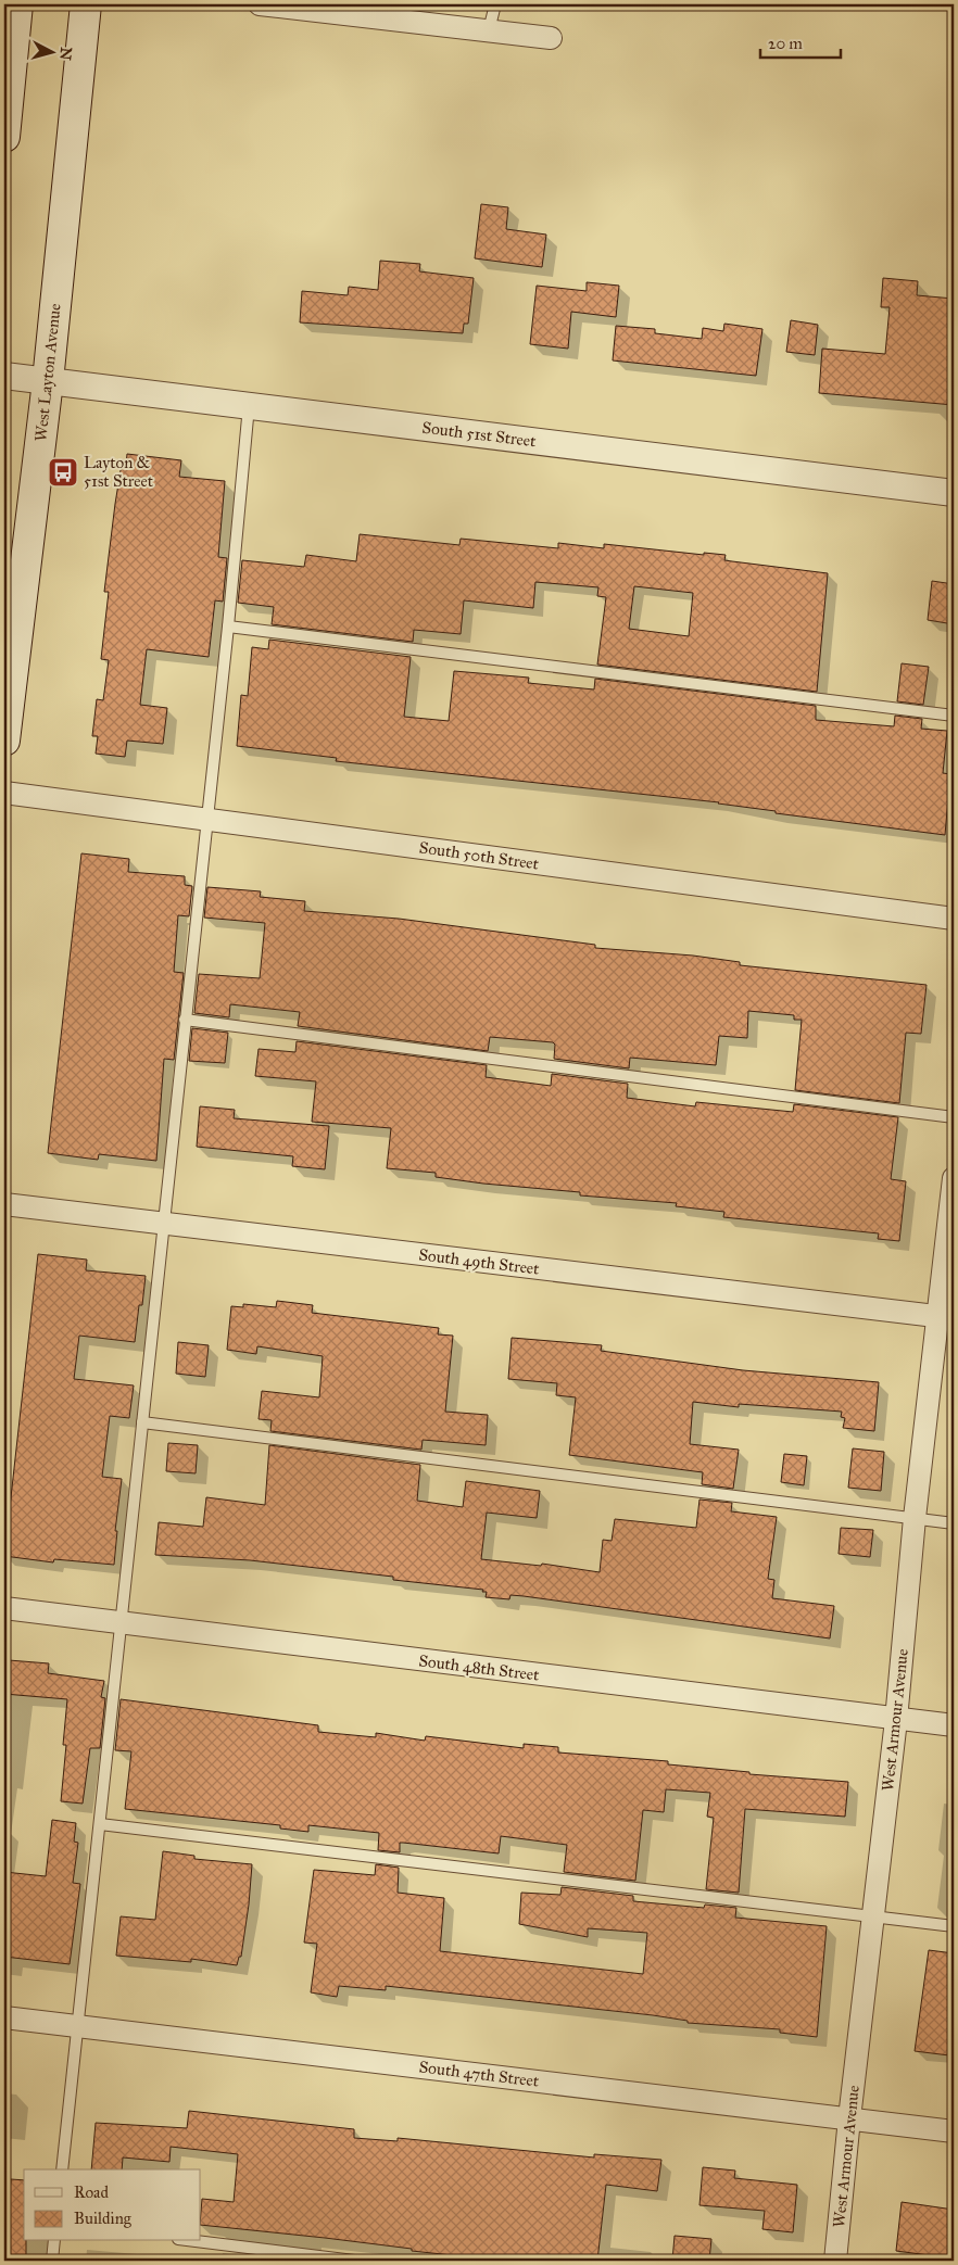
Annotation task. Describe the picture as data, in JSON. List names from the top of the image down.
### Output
{
  "streets": {
    "main road": ["West Layton Avenue"],
    "street": [
      "South 51st Street",
      "South 50th Street",
      "South 49th Street",
      "South 48th Street",
      "West Armour Avenue",
      "South 47th Street"
    ]
  },
  "crossings": [
    ["West Layton Avenue", "South 51st Street"],
    ["South 49th Street", "West Armour Avenue"],
    ["South 48th Street", "West Armour Avenue"],
    ["West Armour Avenue", "South 47th Street"]
  ],
  "places": {
    "bus stop": ["Layton & 51st Street"]
  },
  "legend": ["Road", "Building"],
  "scale_bar": "20 m",
  "north": "right"
}
